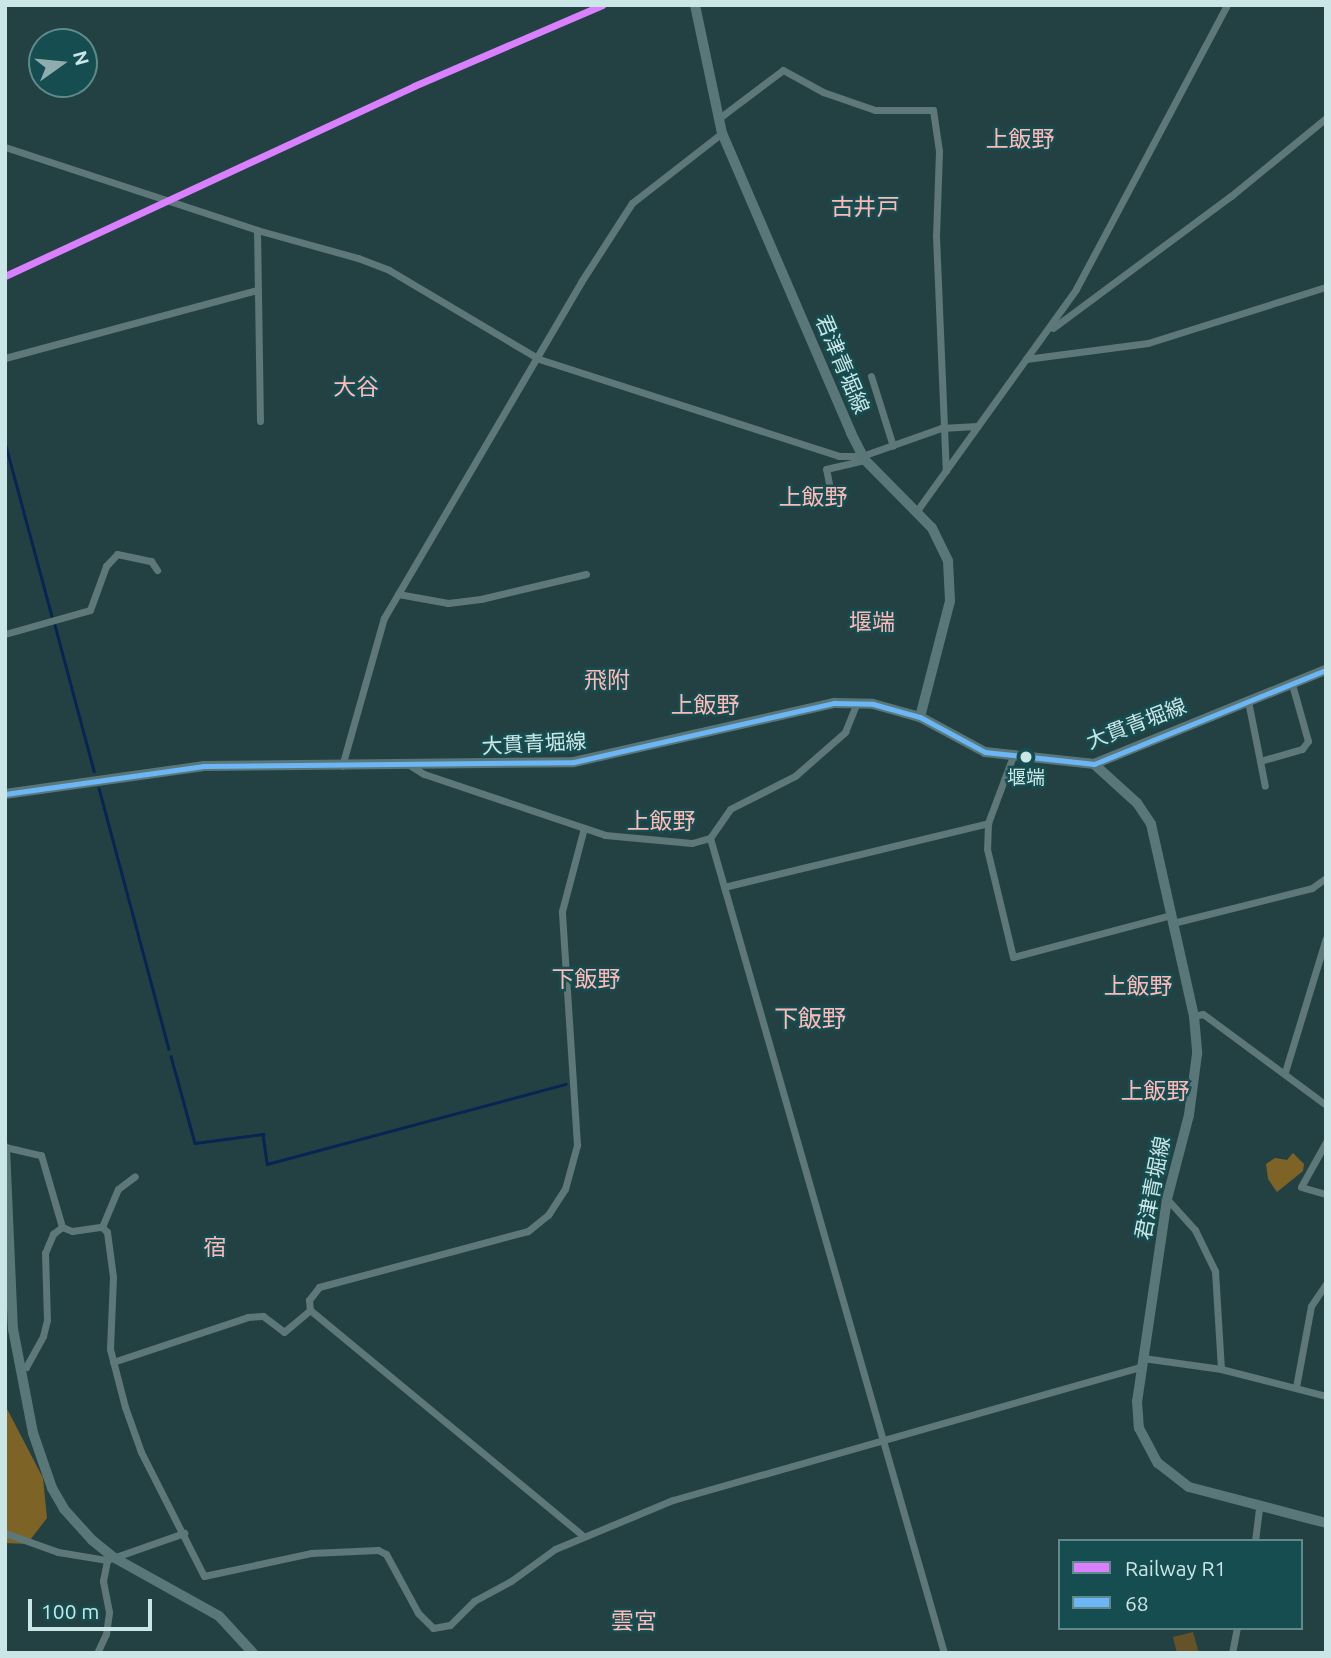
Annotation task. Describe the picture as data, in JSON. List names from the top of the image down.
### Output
{
  "streets": {
    "main road": ["君津青堀線", "大貫青堀線"]
  },
  "crossings": [
    ["君津青堀線", "大貫青堀線"]
  ],
  "districts": [
    "上飯野",
    "古井戸",
    "大谷",
    "上飯野",
    "堰端",
    "飛附",
    "上飯野",
    "上飯野",
    "下飯野",
    "上飯野",
    "下飯野",
    "上飯野",
    "宿",
    "雲宮"
  ],
  "places": ["堰端"],
  "lines": ["rail line R1", "transit line 68"],
  "legend": ["Railway R1", "68"],
  "scale_bar": "100 m",
  "north": "right"
}
